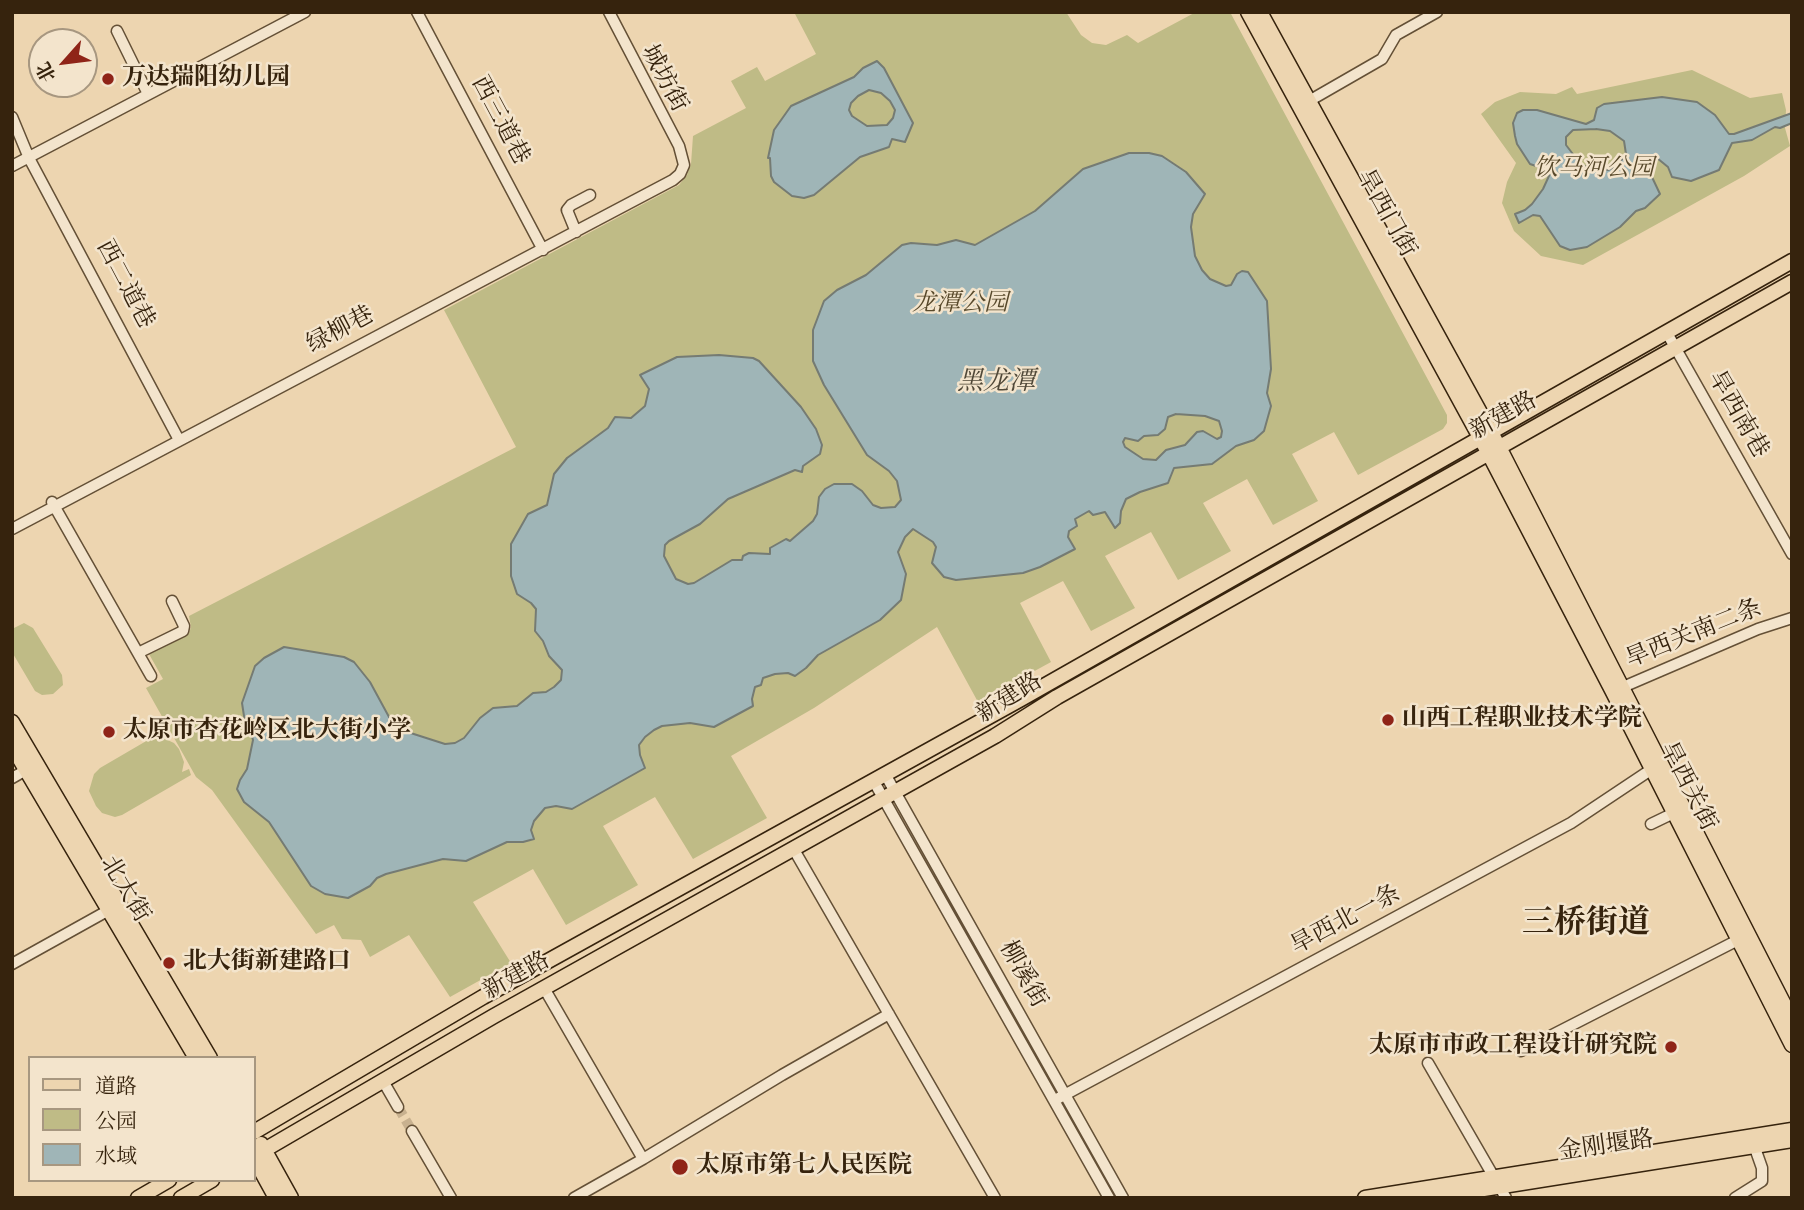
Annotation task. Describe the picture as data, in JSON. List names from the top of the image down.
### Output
{
  "streets": {
    "main road": [
      "旱西门街",
      "新建路",
      "旱西关街",
      "北大街",
      "金刚堰路"
    ],
    "street": [
      "城坊街",
      "西三道巷",
      "西二道巷",
      "绿柳巷",
      "旱西南巷",
      "旱西关南二条",
      "旱西北一条",
      "柳溪街"
    ]
  },
  "crossings": [
    ["城坊街", "绿柳巷"],
    ["西三道巷", "绿柳巷"],
    ["旱西门街", "新建路"],
    ["旱西门街", "旱西关街"],
    ["西二道巷", "绿柳巷"],
    ["旱西南巷", "新建路"],
    ["新建路", "旱西关街"],
    ["新建路", "柳溪街"],
    ["旱西关南二条", "旱西关街"],
    ["旱西关街", "旱西北一条"],
    ["旱西北一条", "柳溪街"]
  ],
  "districts": ["三桥街道"],
  "water": ["黑龙潭"],
  "parks": ["饮马河公园", "龙潭公园"],
  "places": [
    "万达瑞阳幼儿园",
    "山西工程职业技术学院",
    "太原市杏花岭区北大街小学",
    "北大街新建路口",
    "太原市市政工程设计研究院",
    "太原市第七人民医院"
  ],
  "legend": ["道路", "公园", "水域"],
  "north": "bottom left"
}
